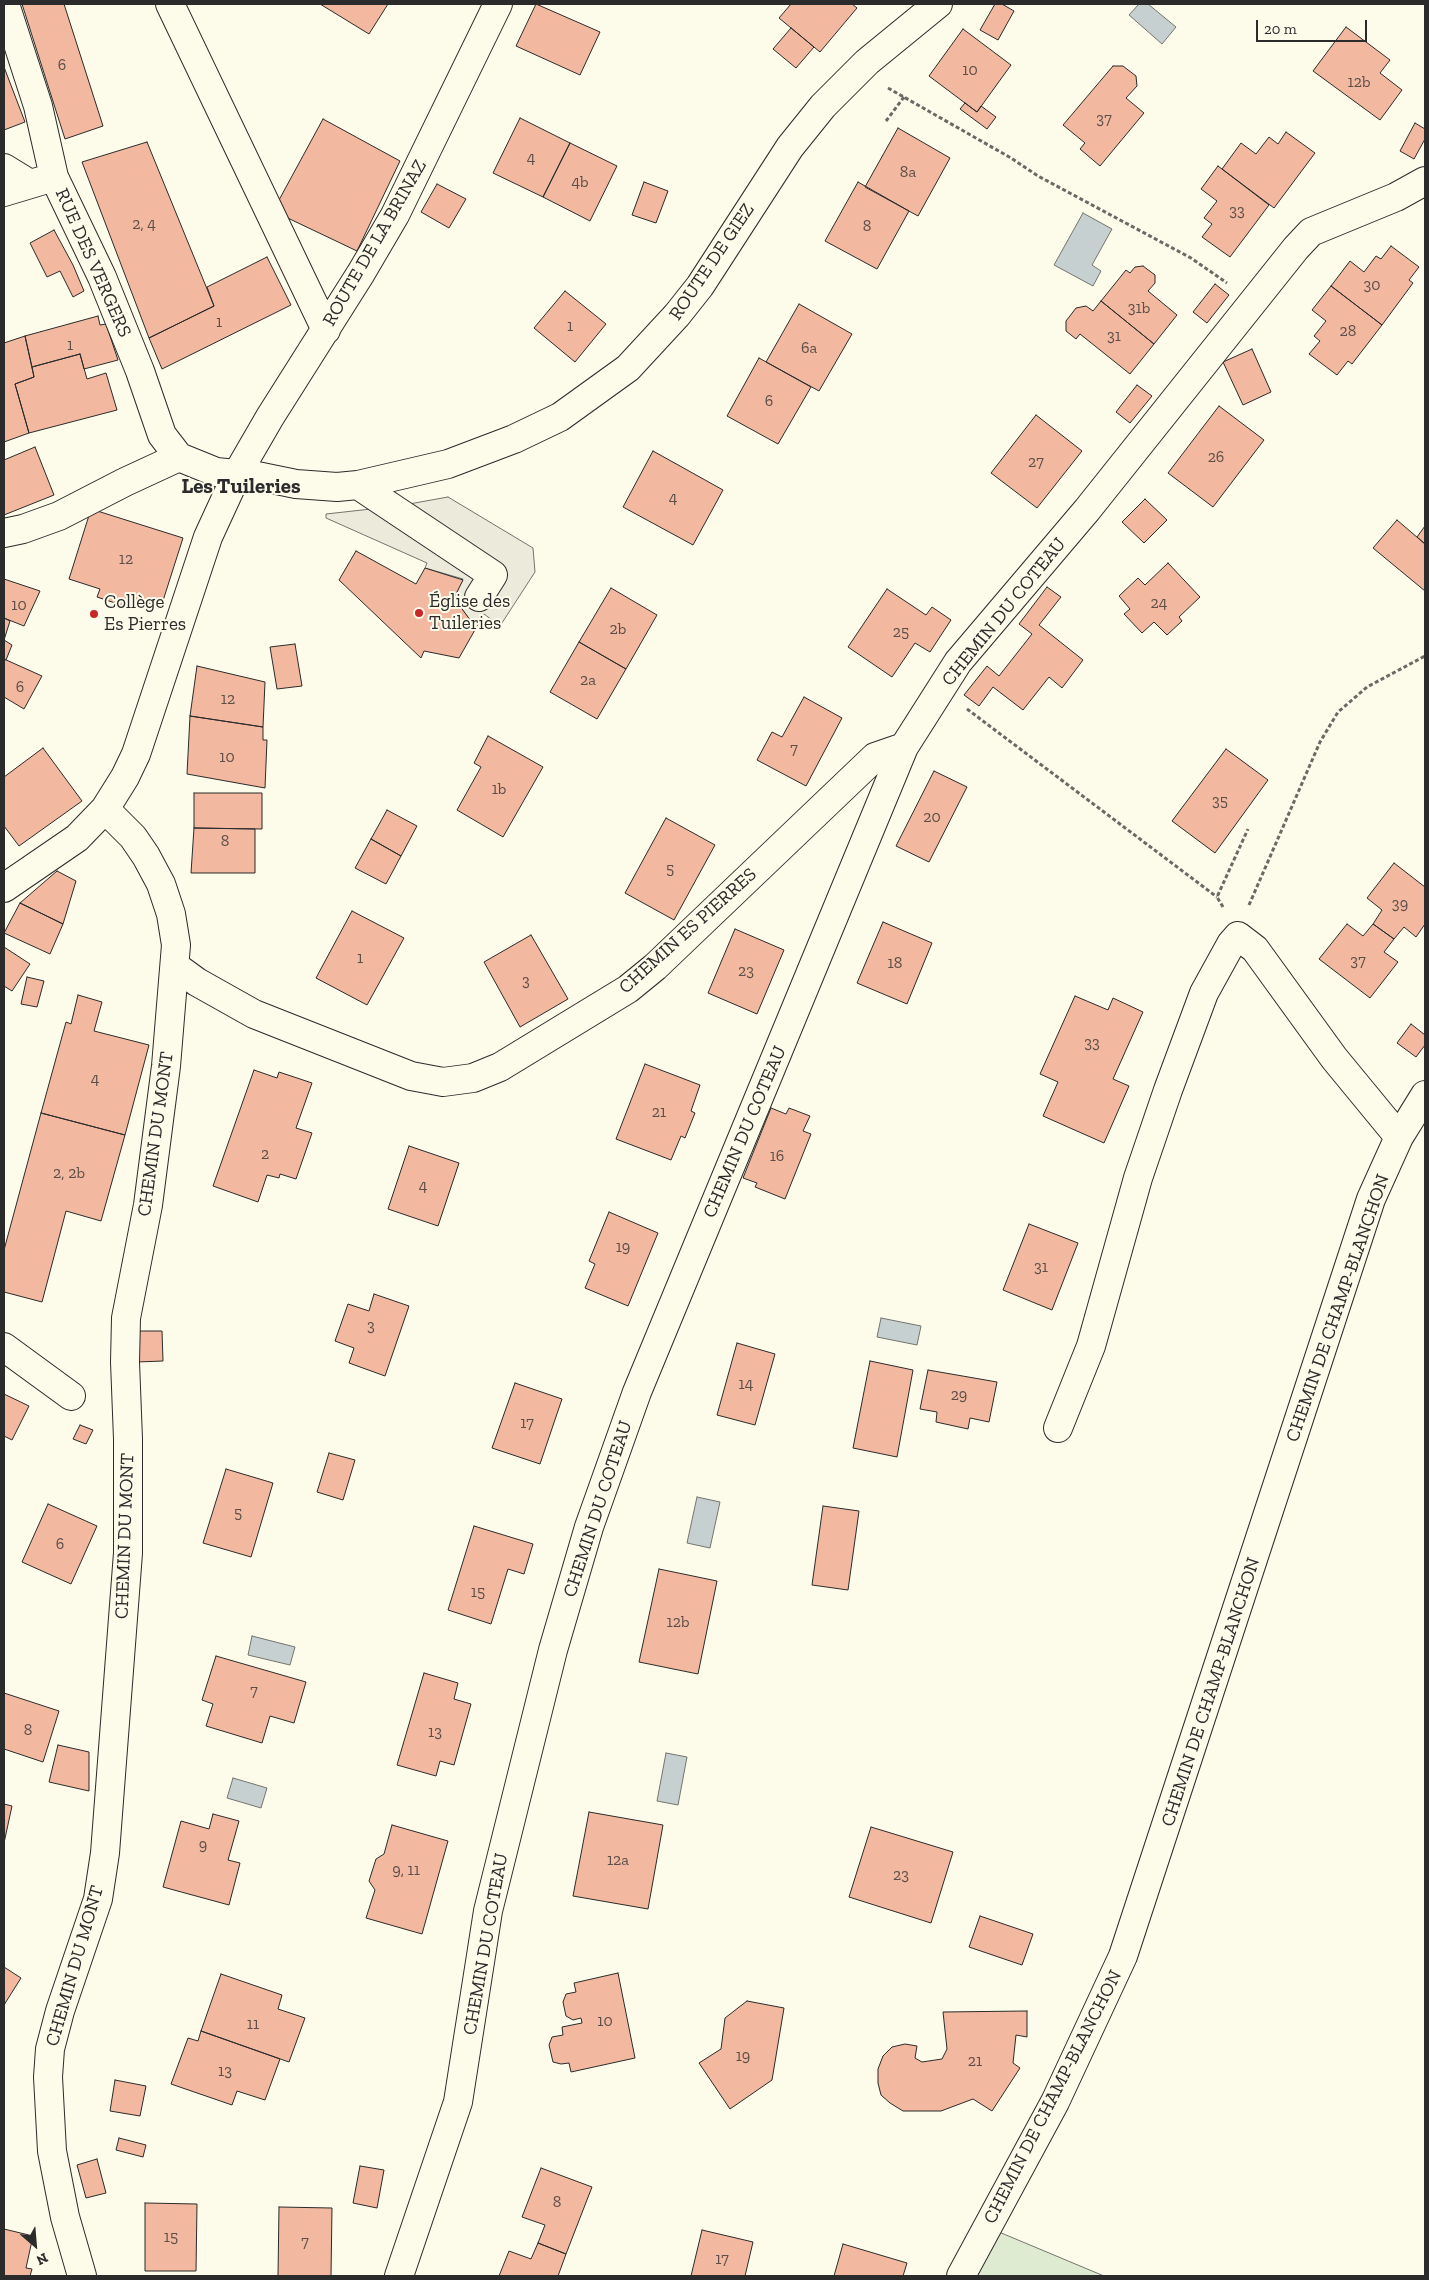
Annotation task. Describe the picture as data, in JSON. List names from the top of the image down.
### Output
{
  "streets": {
    "street": [
      "ROUTE DE LA BRINAZ",
      "ROUTE DE GIEZ",
      "RUE DES VERGERS",
      "CHEMIN DU COTEAU",
      "CHEMIN ES PIERRES",
      "CHEMIN DU MONT",
      "CHEMIN DE CHAMP-BLANCHON"
    ]
  },
  "crossings": [
    ["ROUTE DE LA BRINAZ", "ROUTE DE GIEZ"],
    ["ROUTE DE LA BRINAZ", "CHEMIN DU MONT"],
    ["CHEMIN DU COTEAU", "CHEMIN ES PIERRES"],
    ["CHEMIN ES PIERRES", "CHEMIN DU MONT"]
  ],
  "districts": ["Les Tuileries"],
  "places": ["Église des Tuileries", "Collège Es Pierres"],
  "house_numbers": [
    "6",
    "10",
    "12b",
    "37",
    "4",
    "8a",
    "4b",
    "33",
    "2, 4",
    "8",
    "30",
    "31b",
    "1",
    "1",
    "28",
    "31",
    "1",
    "6a",
    "6",
    "26",
    "27",
    "4",
    "12",
    "24",
    "10",
    "2b",
    "25",
    "2a",
    "6",
    "12",
    "7",
    "10",
    "1b",
    "35",
    "20",
    "8",
    "5",
    "39",
    "1",
    "37",
    "18",
    "23",
    "3",
    "33",
    "4",
    "21",
    "2",
    "16",
    "2, 2b",
    "4",
    "19",
    "31",
    "3",
    "14",
    "29",
    "17",
    "5",
    "6",
    "15",
    "12b",
    "7",
    "8",
    "13",
    "9",
    "12a",
    "9, 11",
    "23",
    "10",
    "11",
    "19",
    "21",
    "13",
    "8",
    "15",
    "7",
    "17"
  ],
  "scale_bar": "20 m",
  "north": "bottom right"
}
